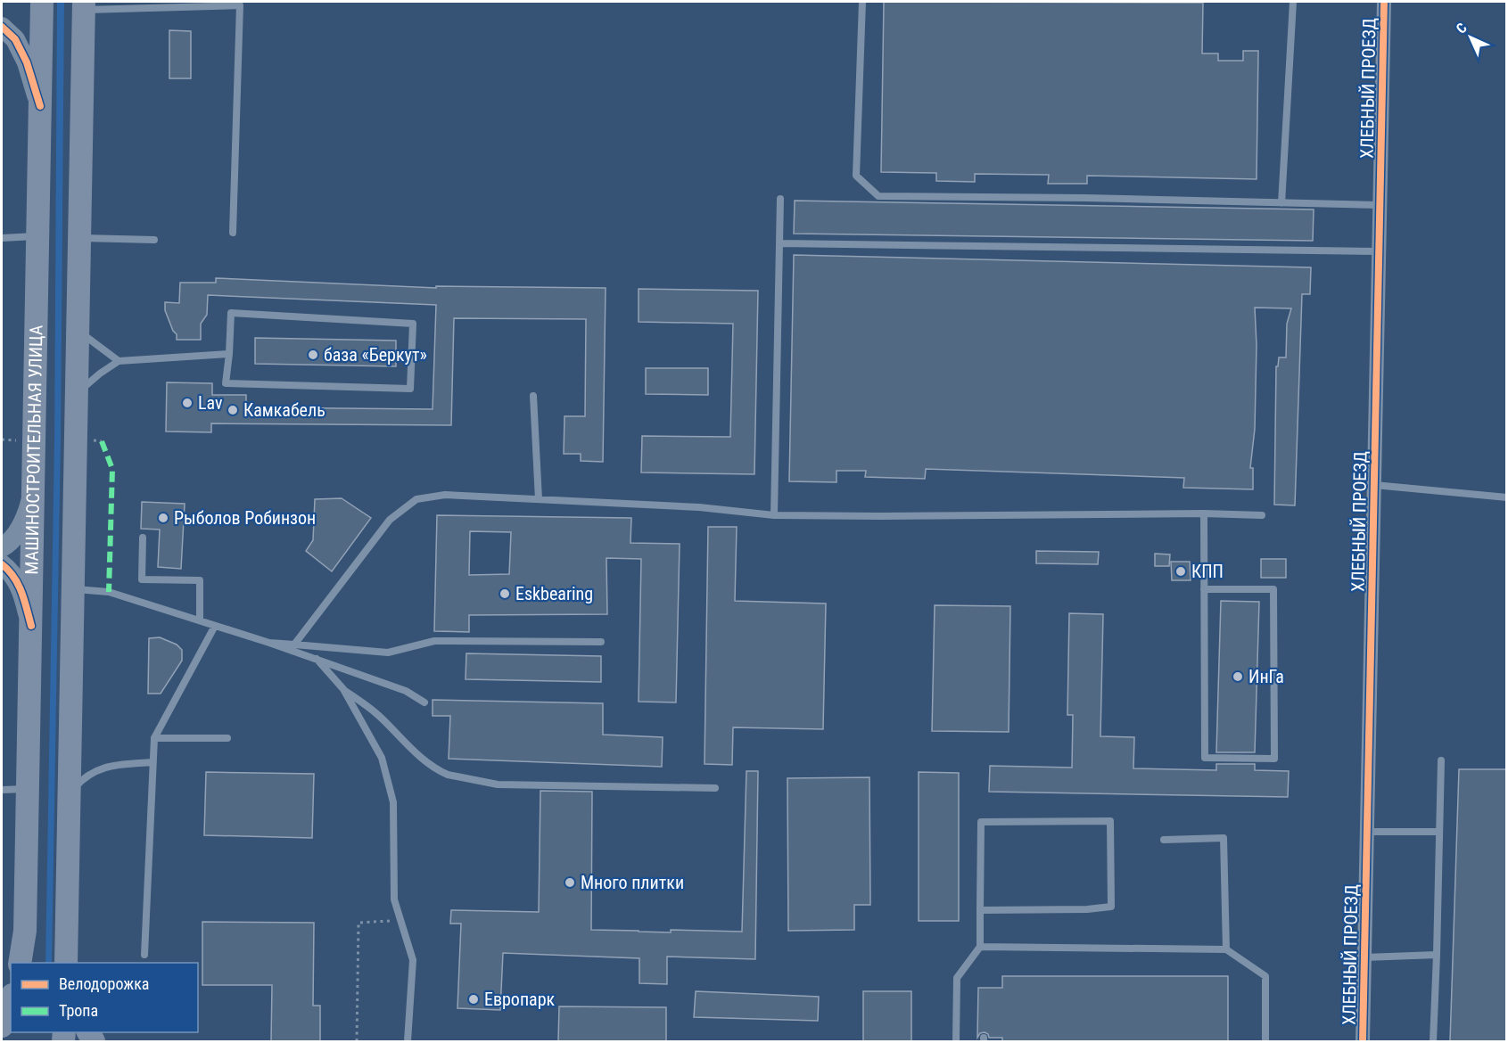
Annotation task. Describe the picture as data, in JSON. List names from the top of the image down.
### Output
{
  "streets": {
    "main road": ["МАШИНОСТРОИТЕЛЬНАЯ УЛИЦА"],
    "street": ["ХЛЕБНЫЙ ПРОЕЗД"]
  },
  "places": [
    "база «Беркут»",
    "Lav",
    "Камкабель",
    "Рыболов Робинзон",
    "КПП",
    "Eskbearing",
    "ИнГа",
    "Много плитки",
    "Европарк"
  ],
  "legend": ["Велодорожка", "Тропа"],
  "north": "top left"
}
